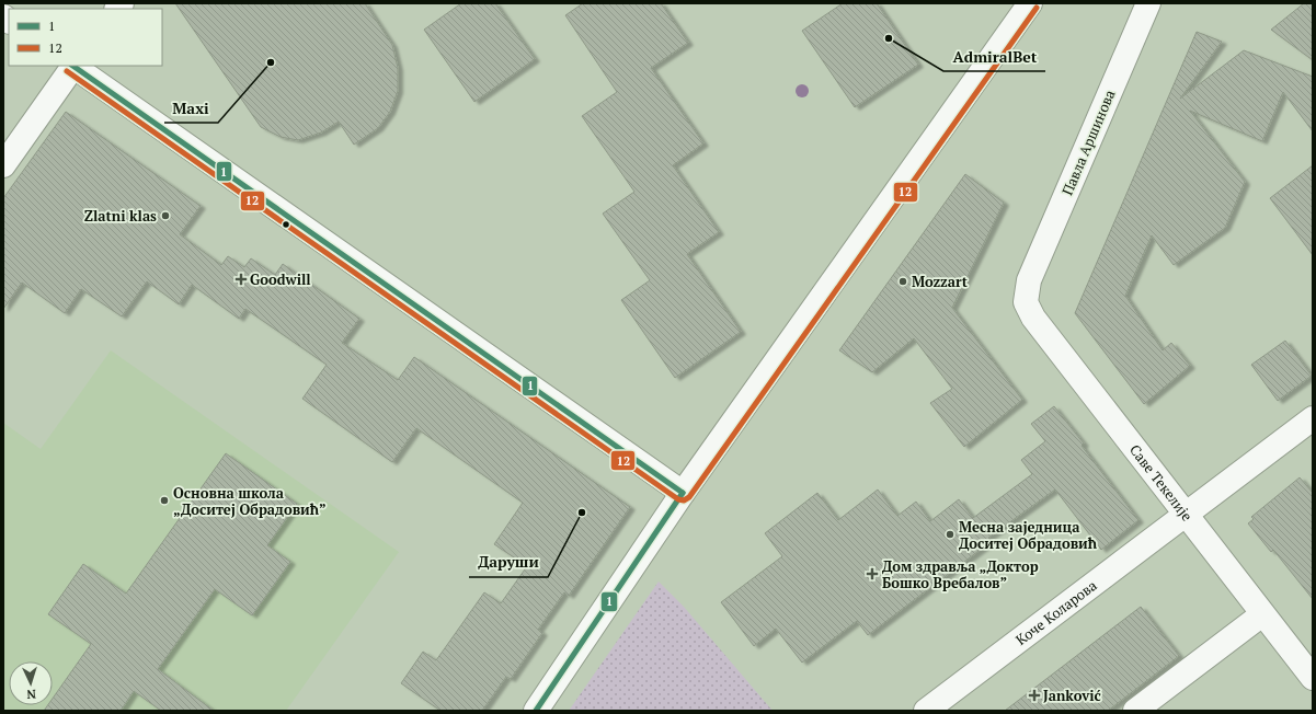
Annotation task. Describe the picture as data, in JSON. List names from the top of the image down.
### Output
{
  "streets": {
    "street": ["Павла Аршинова", "Саве Текелије", "Коче Коларова"]
  },
  "crossings": [
    ["Павла Аршинова", "Саве Текелије"],
    ["Саве Текелије", "Коче Коларова"]
  ],
  "places": {
    "other": [
      "AdmiralBet",
      "Maxi",
      "Zlatni klas",
      "Mozzart",
      "Основна школа „Доситеј Обрадовић”",
      "Даруши",
      "Месна заједница Доситеј Обрадовић"
    ],
    "health": ["Goodwill", "Дом здравља „Доктор Бошко Вребалов”", "Janković"]
  },
  "lines": ["transit line 12", "transit line 1"],
  "legend": ["1", "12"],
  "north": "bottom"
}
